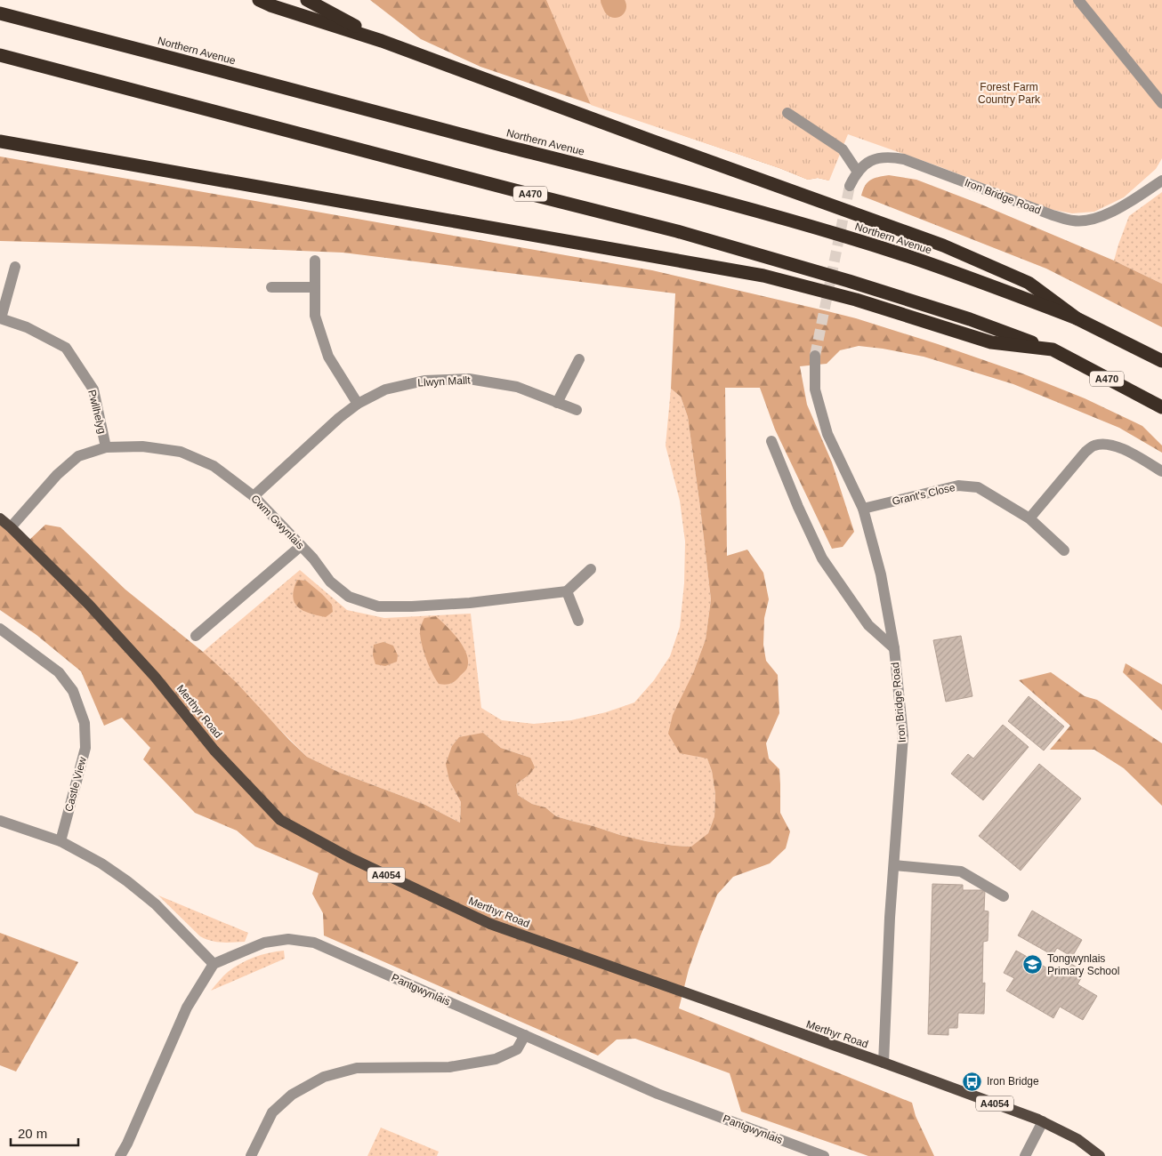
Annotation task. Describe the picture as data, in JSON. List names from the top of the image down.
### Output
{
  "streets": {
    "highway": ["Northern Avenue", "A470"],
    "main road": ["Merthyr Road", "A4054"],
    "street": [
      "Iron Bridge Road",
      "Llwyn Mallt",
      "Pwllhelyg",
      "Grant's Close",
      "Cwm Gwynlais",
      "Castle View",
      "Pantgwynlais"
    ]
  },
  "crossings": [
    ["Iron Bridge Road", "Grant's Close"],
    ["Iron Bridge Road", "Merthyr Road"],
    ["Llwyn Mallt", "Cwm Gwynlais"],
    ["Pwllhelyg", "Cwm Gwynlais"],
    ["Cwm Gwynlais", "Merthyr Road"]
  ],
  "parks": ["Forest Farm Country Park"],
  "places": {
    "school or university": ["Tongwynlais Primary School"],
    "bus stop": ["Iron Bridge"]
  },
  "scale_bar": "20 m"
}
